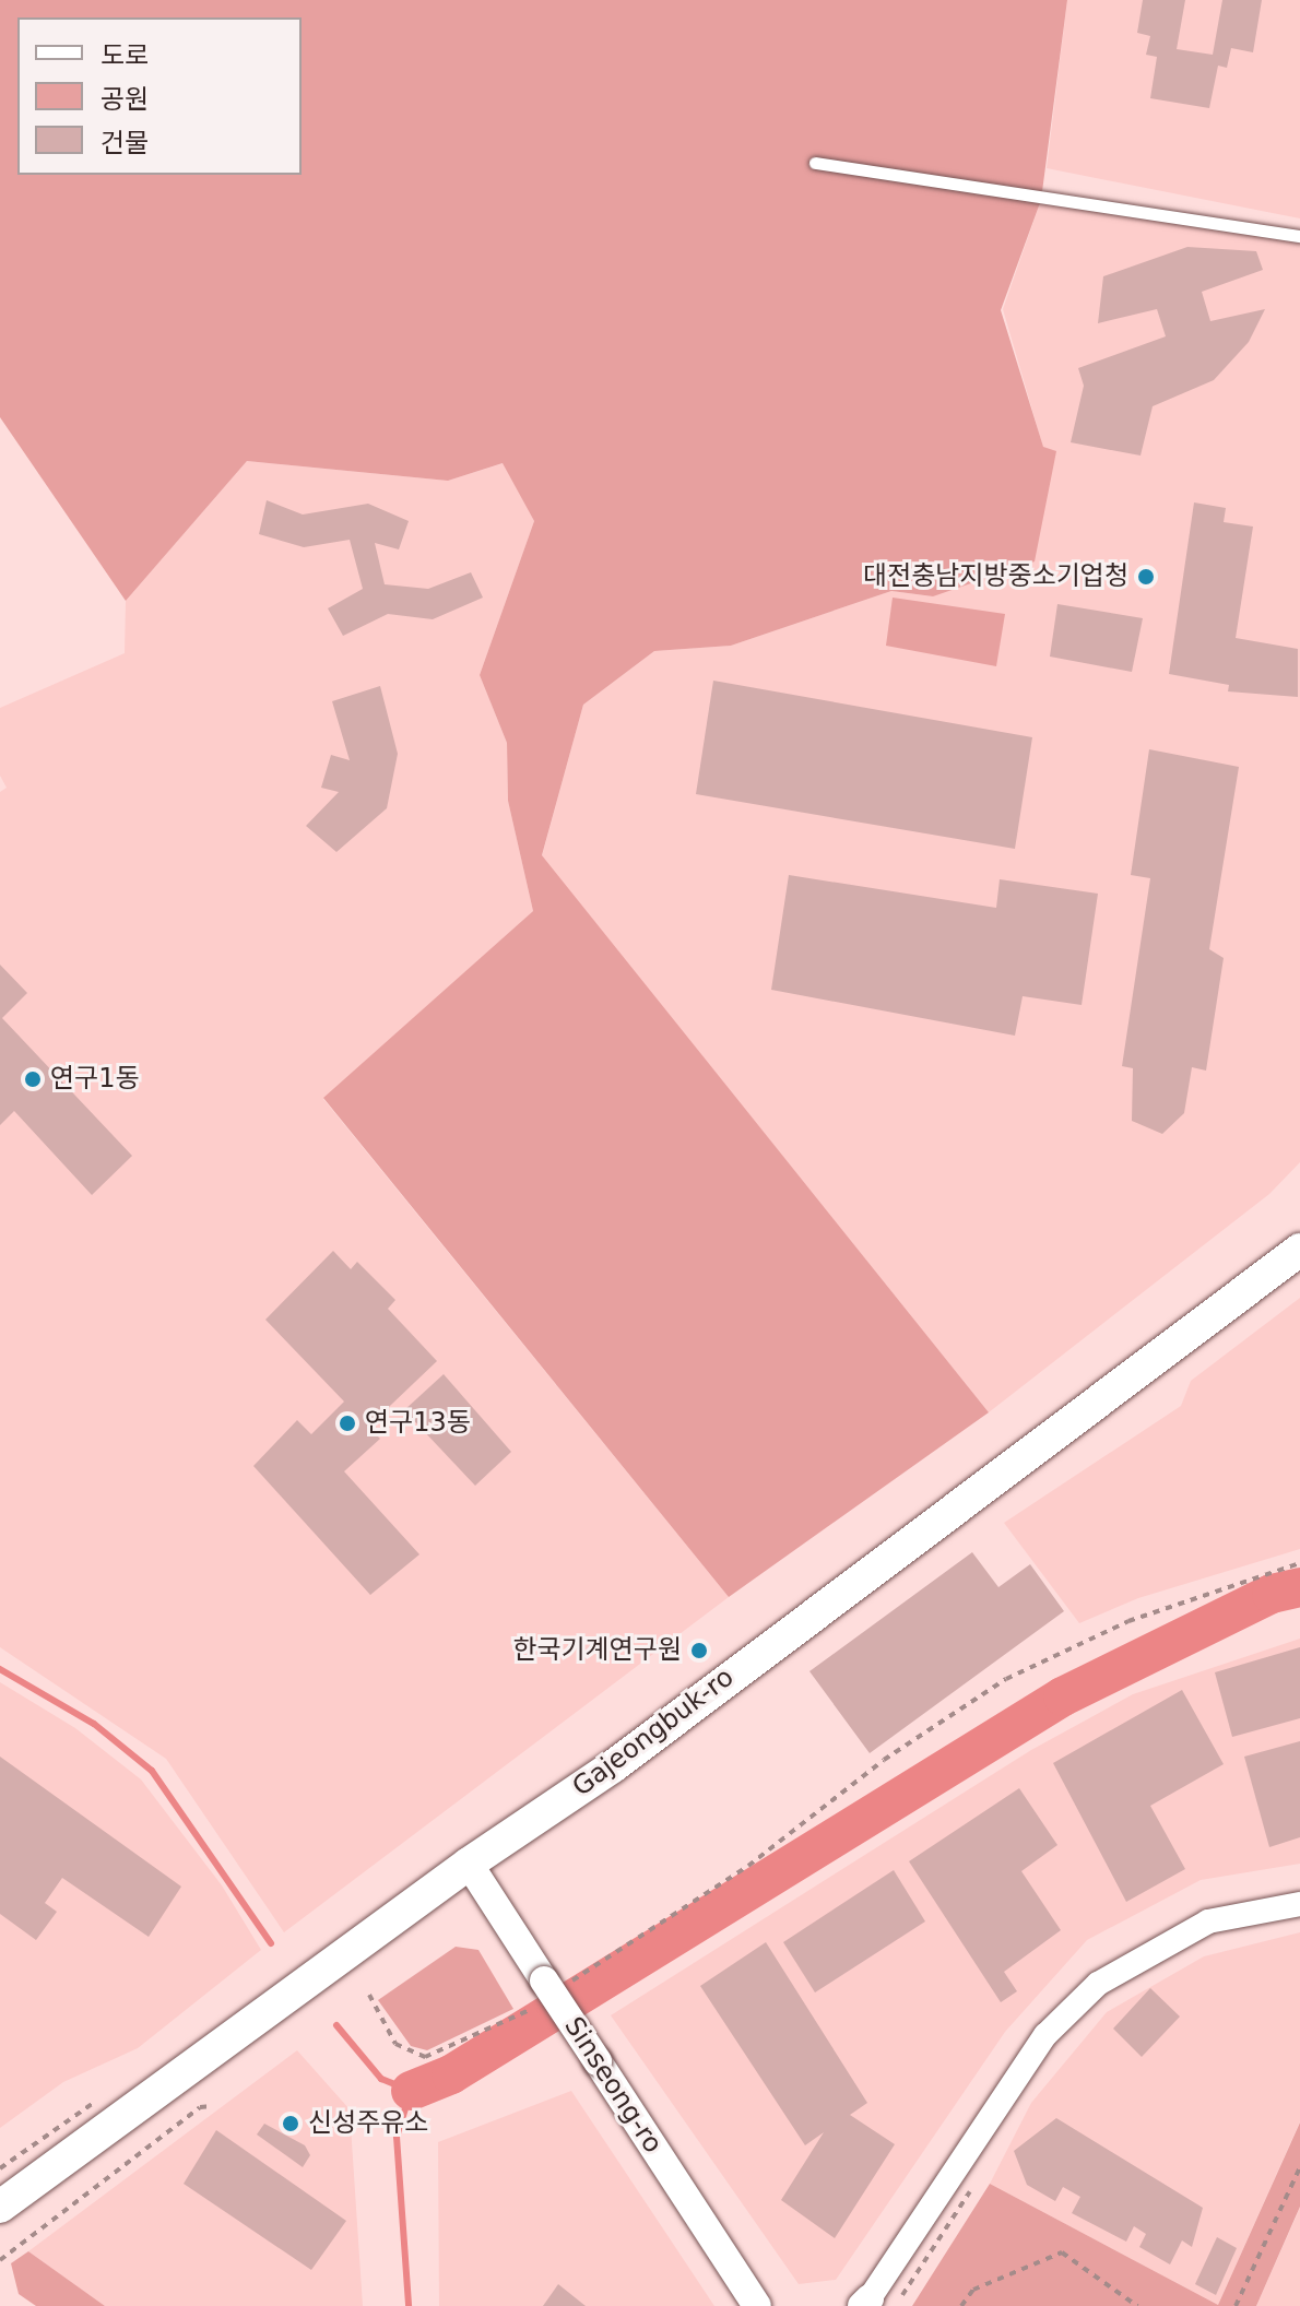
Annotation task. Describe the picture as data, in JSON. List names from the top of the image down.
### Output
{
  "streets": {
    "main road": ["Gajeongbuk-ro"],
    "street": ["Sinseong-ro"]
  },
  "crossings": [
    ["Gajeongbuk-ro", "Sinseong-ro"]
  ],
  "places": [
    "대전충남지방중소기업청",
    "연구1동",
    "연구13동",
    "한국기계연구원",
    "신성주유소"
  ],
  "legend": ["도로", "공원", "건물"]
}
